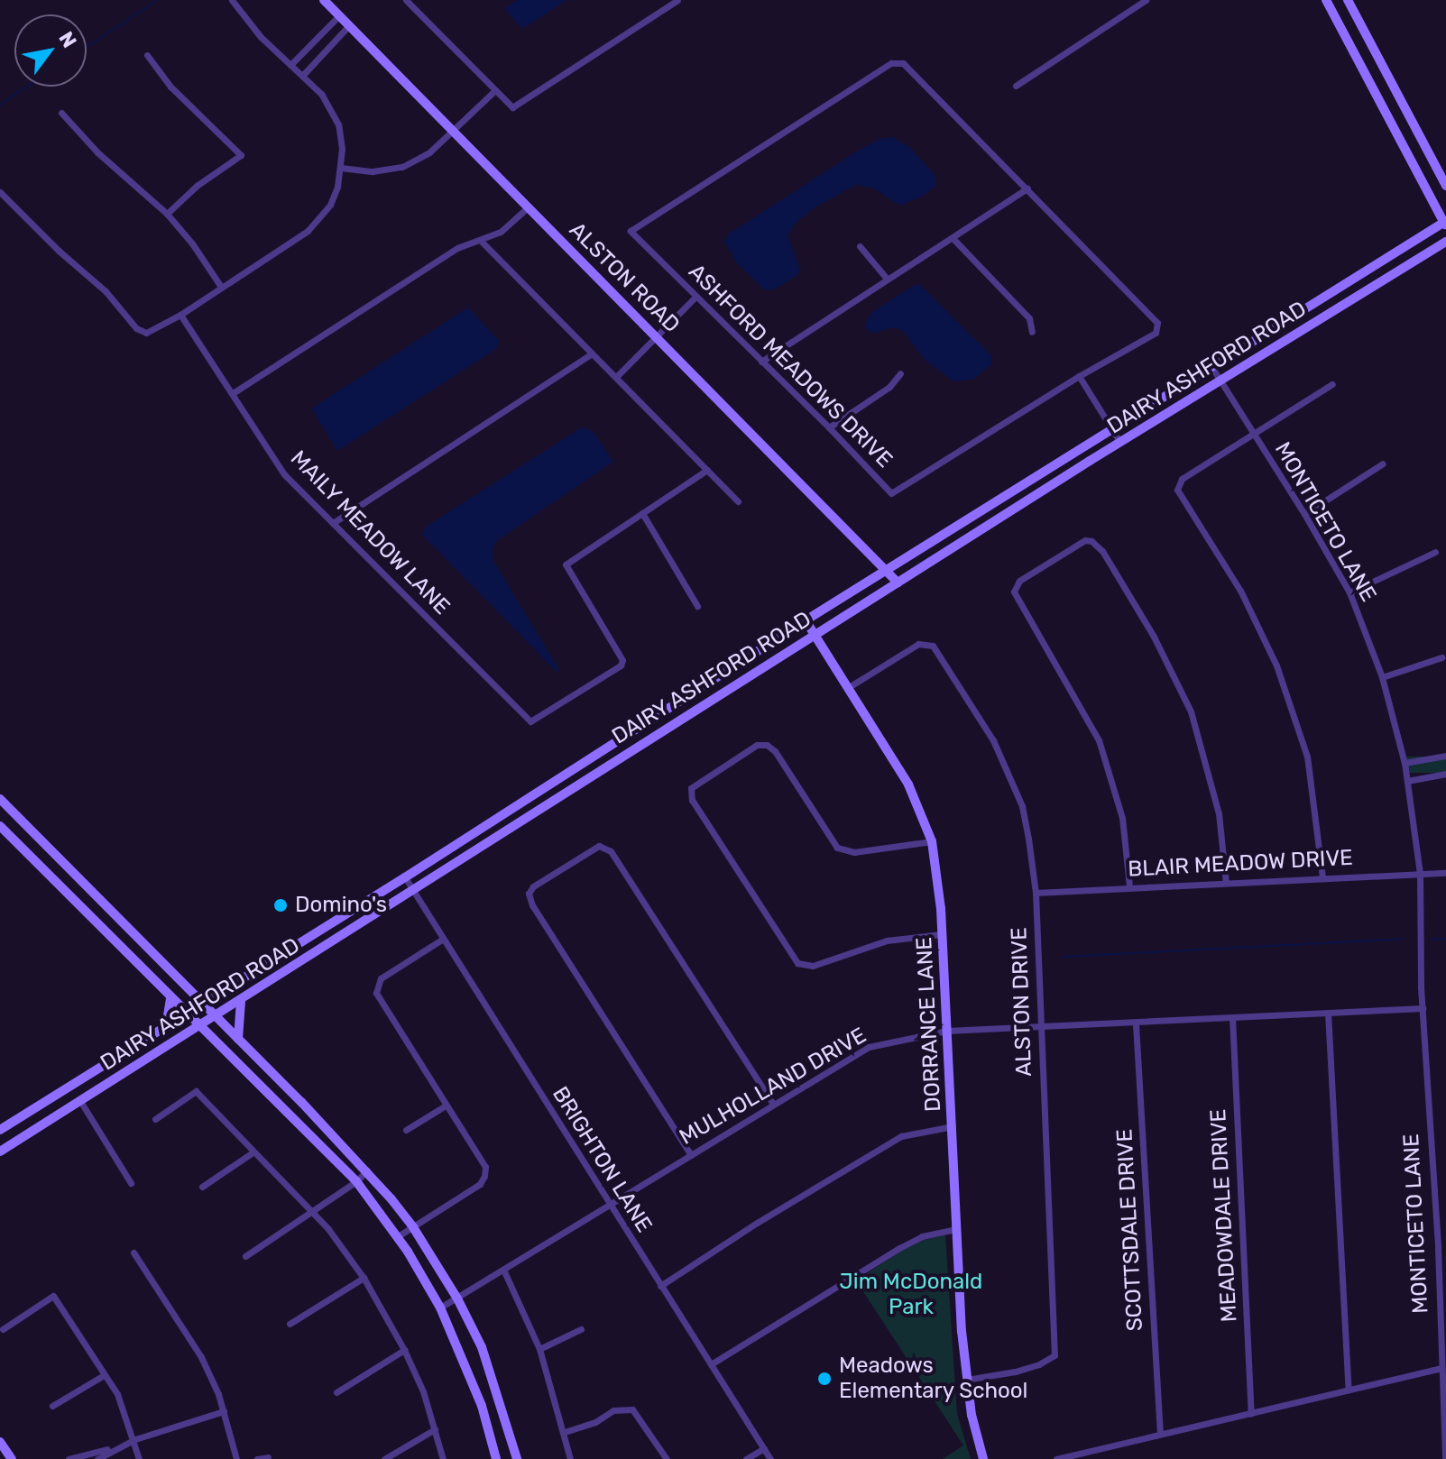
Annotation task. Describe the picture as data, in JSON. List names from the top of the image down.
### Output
{
  "streets": {
    "main road": ["ALSTON ROAD", "DAIRY ASHFORD ROAD", "DORRANCE LANE"],
    "street": [
      "ASHFORD MEADOWS DRIVE",
      "MONTICETO LANE",
      "MAILY MEADOW LANE",
      "BLAIR MEADOW DRIVE",
      "ALSTON DRIVE",
      "MULHOLLAND DRIVE",
      "BRIGHTON LANE",
      "MEADOWDALE DRIVE",
      "SCOTTSDALE DRIVE"
    ]
  },
  "crossings": [
    ["ALSTON ROAD", "DAIRY ASHFORD ROAD"],
    ["DAIRY ASHFORD ROAD", "MONTICETO LANE"],
    ["DAIRY ASHFORD ROAD", "DORRANCE LANE"],
    ["DAIRY ASHFORD ROAD", "BRIGHTON LANE"],
    ["MONTICETO LANE", "BLAIR MEADOW DRIVE"],
    ["MONTICETO LANE", "MULHOLLAND DRIVE"],
    ["BLAIR MEADOW DRIVE", "ALSTON DRIVE"],
    ["ALSTON DRIVE", "DORRANCE LANE"],
    ["ALSTON DRIVE", "MULHOLLAND DRIVE"],
    ["DORRANCE LANE", "MULHOLLAND DRIVE"],
    ["MULHOLLAND DRIVE", "BRIGHTON LANE"],
    ["MULHOLLAND DRIVE", "MEADOWDALE DRIVE"],
    ["MULHOLLAND DRIVE", "SCOTTSDALE DRIVE"]
  ],
  "parks": ["Jim McDonald Park"],
  "places": ["Domino's", "Meadows Elementary School"],
  "north": "top right"
}
